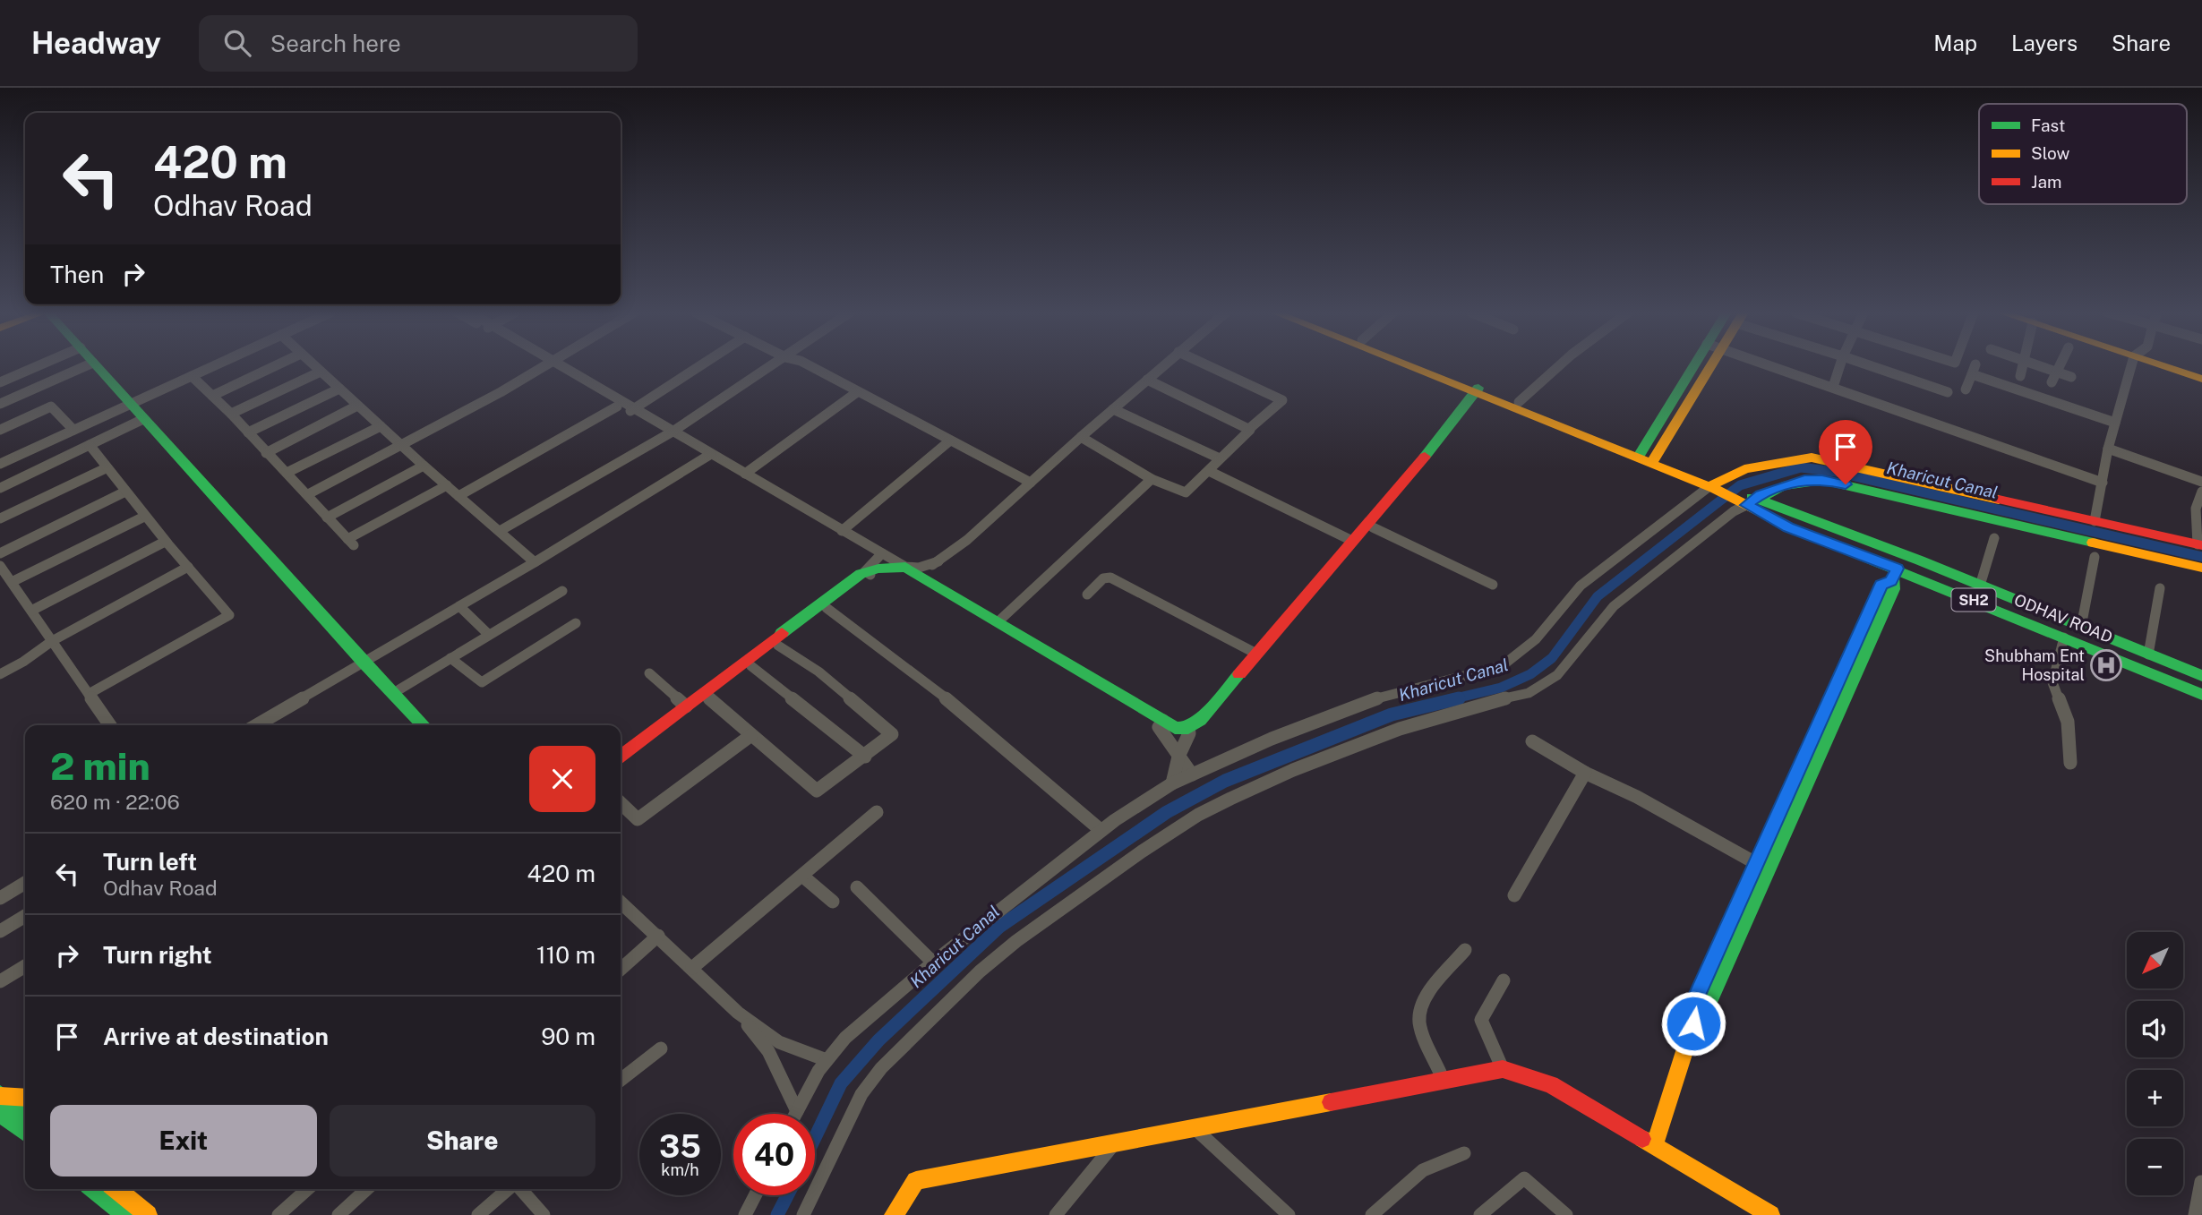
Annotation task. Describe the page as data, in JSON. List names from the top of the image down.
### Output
{
  "streets": {
    "street": ["SH2", "ODHAV ROAD"]
  },
  "crossings": [
    ["SH2", "ODHAV ROAD"]
  ],
  "water": ["Kharicut Canal"],
  "places": {
    "hospital": ["Shubham Ent Hospital"]
  },
  "legend": ["Fast", "Slow", "Jam"],
  "north": "bottom left",
  "page": {
    "header": "Headway",
    "search": "Search here",
    "nav": ["Map", "Layers", "Share"],
    "turn": ["420 m", "Odhav Road"],
    "then": "Then",
    "heading": ["2 min", "620 m · 22:06"],
    "list": [
      {
        "name": "Turn left",
        "note": "Odhav Road",
        "value": "420 m"
      },
      {
        "name": "Turn right",
        "value": "110 m"
      },
      {
        "name": "Arrive at destination",
        "value": "90 m"
      }
    ],
    "map_buttons": ["+", "−"],
    "buttons": ["Exit", "Share"],
    "speed": "35 km/h",
    "limit": "40"
  }
}
